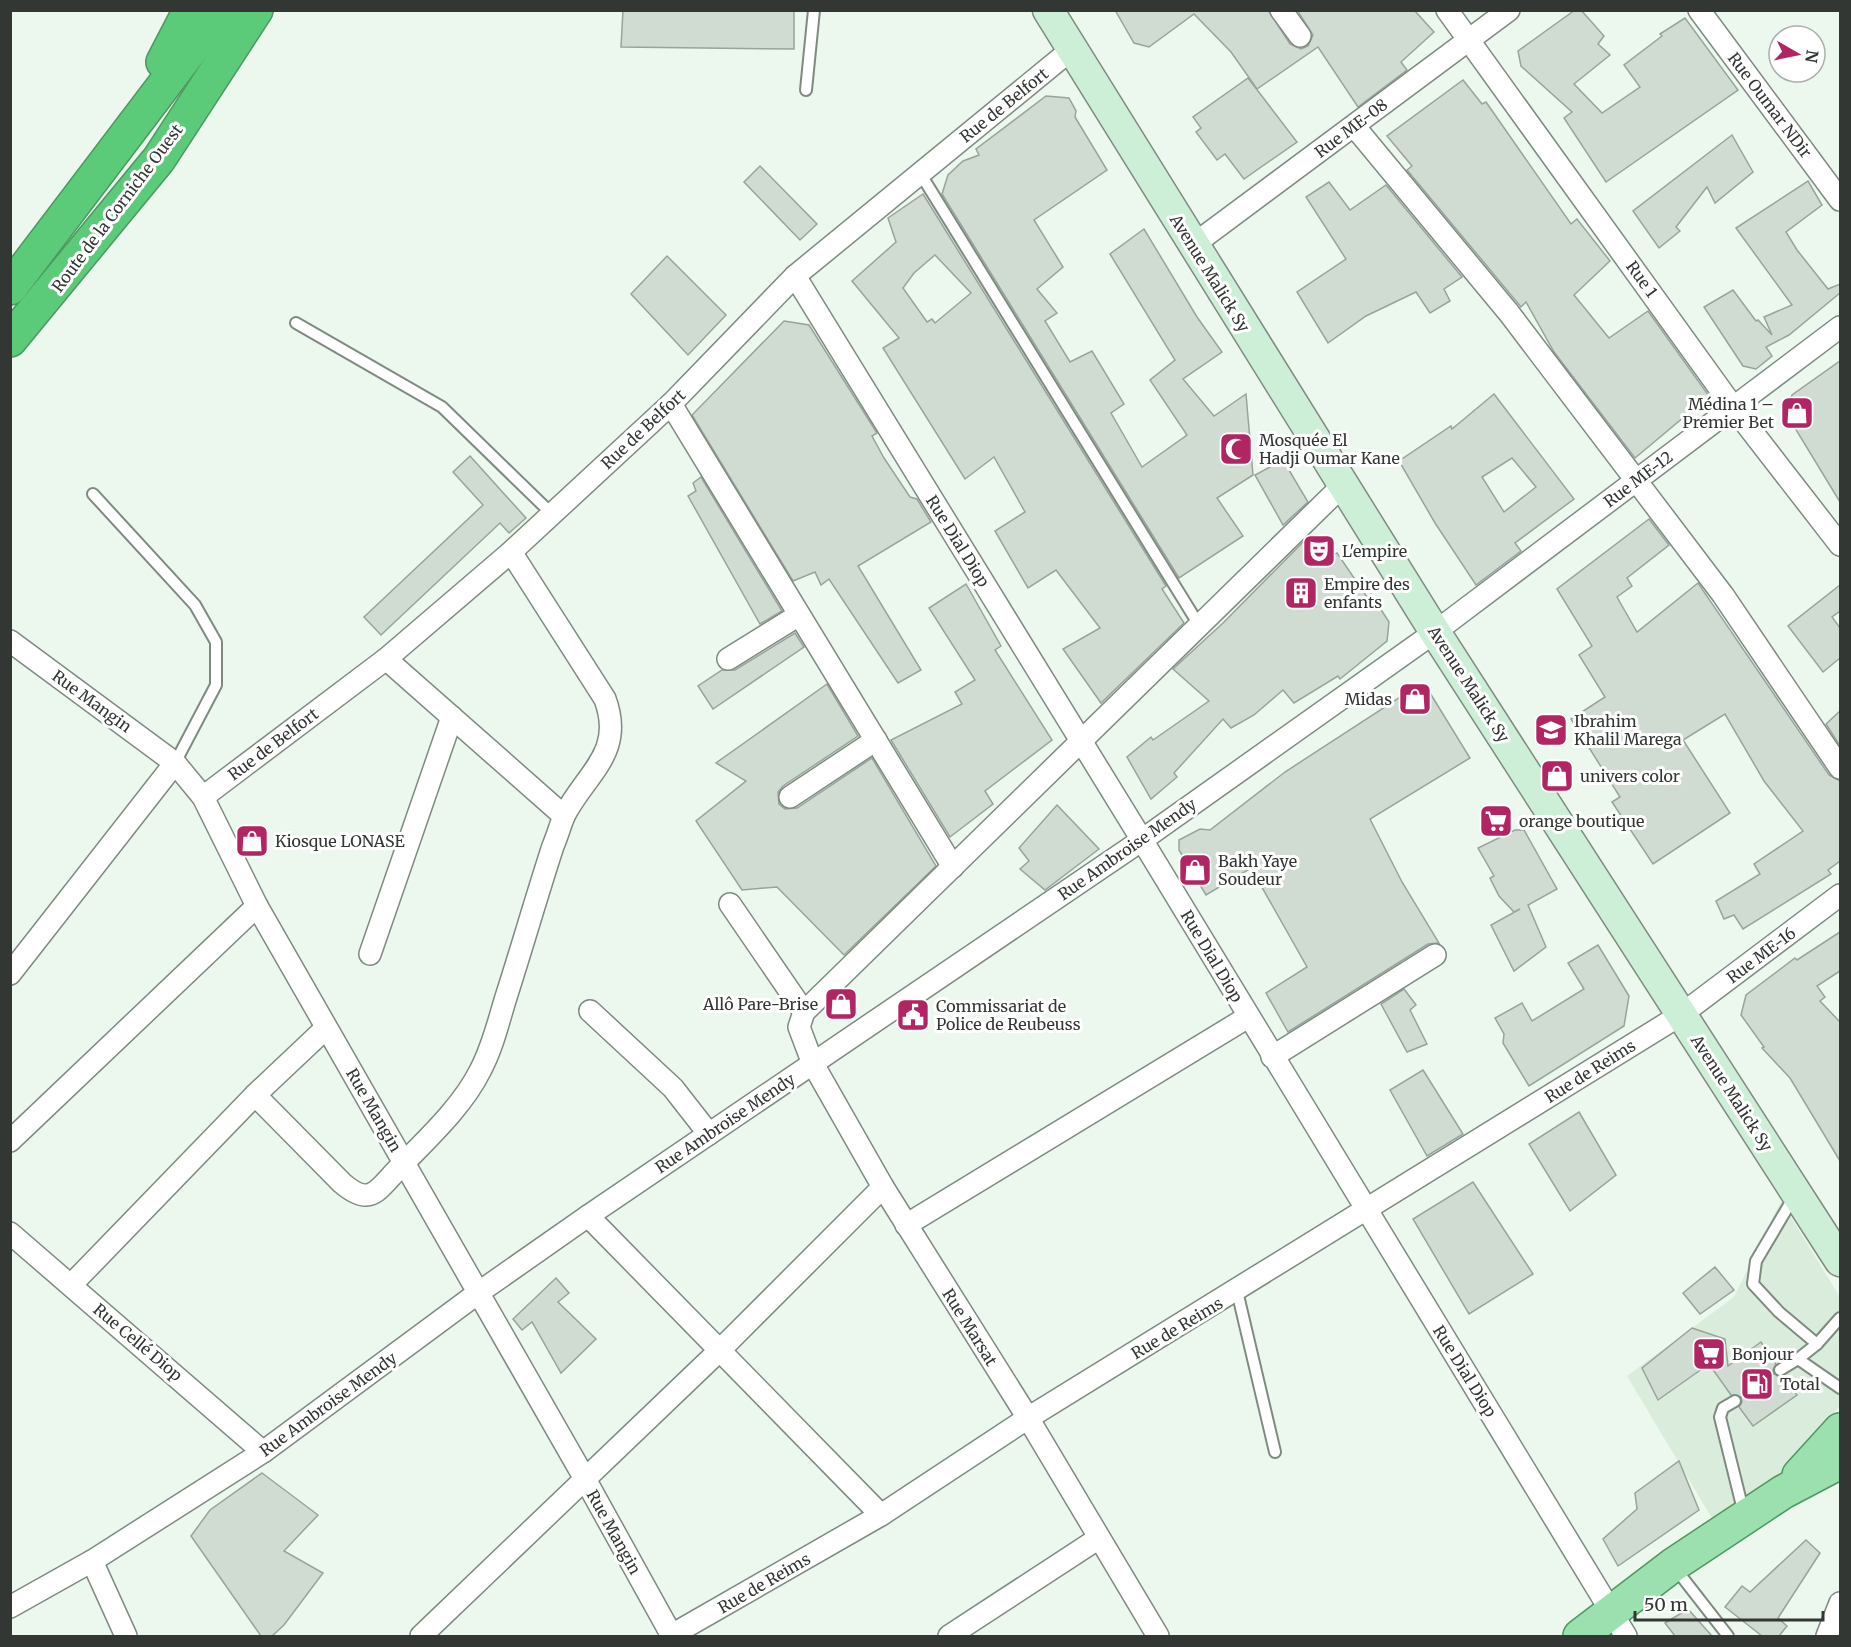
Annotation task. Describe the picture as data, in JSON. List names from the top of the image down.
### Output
{
  "streets": {
    "highway": ["Route de la Corniche Ouest"],
    "main road": ["Avenue Malick Sy"],
    "street": [
      "Rue de Belfort",
      "Rue Oumar NDir",
      "Rue ME-08",
      "Rue 1",
      "Rue ME-12",
      "Rue Dial Diop",
      "Rue Mangin",
      "Rue Ambroise Mendy",
      "Rue ME-16",
      "Rue de Reims",
      "Rue Marsat",
      "Rue Cellé Diop"
    ]
  },
  "crossings": [
    ["Rue de Belfort", "Avenue Malick Sy"],
    ["Rue de Belfort", "Rue Dial Diop"],
    ["Rue de Belfort", "Rue Mangin"],
    ["Rue ME-08", "Avenue Malick Sy"],
    ["Rue ME-08", "Rue 1"],
    ["Avenue Malick Sy", "Rue ME-12"],
    ["Avenue Malick Sy", "Rue Ambroise Mendy"],
    ["Avenue Malick Sy", "Rue ME-16"],
    ["Avenue Malick Sy", "Rue de Reims"],
    ["Rue 1", "Rue ME-12"],
    ["Rue ME-12", "Rue Ambroise Mendy"],
    ["Rue Dial Diop", "Rue Ambroise Mendy"],
    ["Rue Dial Diop", "Rue de Reims"],
    ["Rue Mangin", "Rue Ambroise Mendy"],
    ["Rue Mangin", "Rue de Reims"],
    ["Rue Ambroise Mendy", "Rue Marsat"],
    ["Rue Ambroise Mendy", "Rue Cellé Diop"],
    ["Rue ME-16", "Rue de Reims"],
    ["Rue de Reims", "Rue Marsat"]
  ],
  "places": {
    "shop": [
      "Médina 1 – Premier Bet",
      "Midas",
      "univers color",
      "Kiosque LONASE",
      "Bakh Yaye Soudeur",
      "Allô Pare-Brise"
    ],
    "mosque": ["Mosquée El Hadji Oumar Kane"],
    "theatre": ["L'empire"],
    "building": ["Empire des enfants"],
    "school or university": ["Ibrahim Khalil Marega"],
    "supermarket": ["orange boutique", "Bonjour"],
    "public building": ["Commissariat de Police de Reubeuss"],
    "fuel station": ["Total"]
  },
  "scale_bar": "50 m",
  "north": "right"
}
